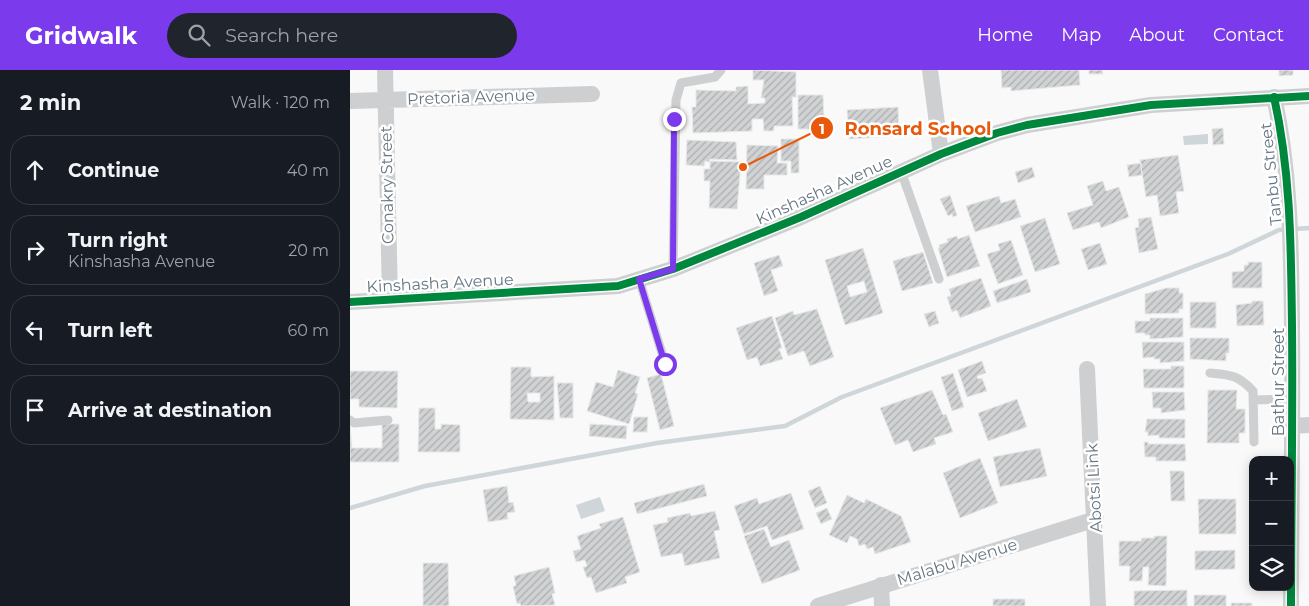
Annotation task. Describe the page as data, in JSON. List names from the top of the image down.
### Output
{
  "streets": {
    "street": [
      "Pretoria Avenue",
      "Tanbu Street",
      "Conakry Street",
      "Kinshasha Avenue",
      "Bathur Street",
      "Abotsi Link",
      "Malabu Avenue"
    ]
  },
  "crossings": [
    ["Pretoria Avenue", "Conakry Street"],
    ["Tanbu Street", "Kinshasha Avenue"],
    ["Tanbu Street", "Bathur Street"],
    ["Conakry Street", "Kinshasha Avenue"],
    ["Abotsi Link", "Malabu Avenue"]
  ],
  "places": ["Ronsard School"],
  "page": {
    "header": "Gridwalk",
    "search": "Search here",
    "nav": [
      "Home",
      "Map",
      "About",
      "Contact"
    ],
    "heading": ["2 min", "Walk · 120 m"],
    "list": [
      ["Continue", "40 m"],
      ["Turn right", "Kinshasha Avenue", "20 m"],
      ["Turn left", "60 m"],
      "Arrive at destination"
    ],
    "map_buttons": ["+", "−"]
  }
}
